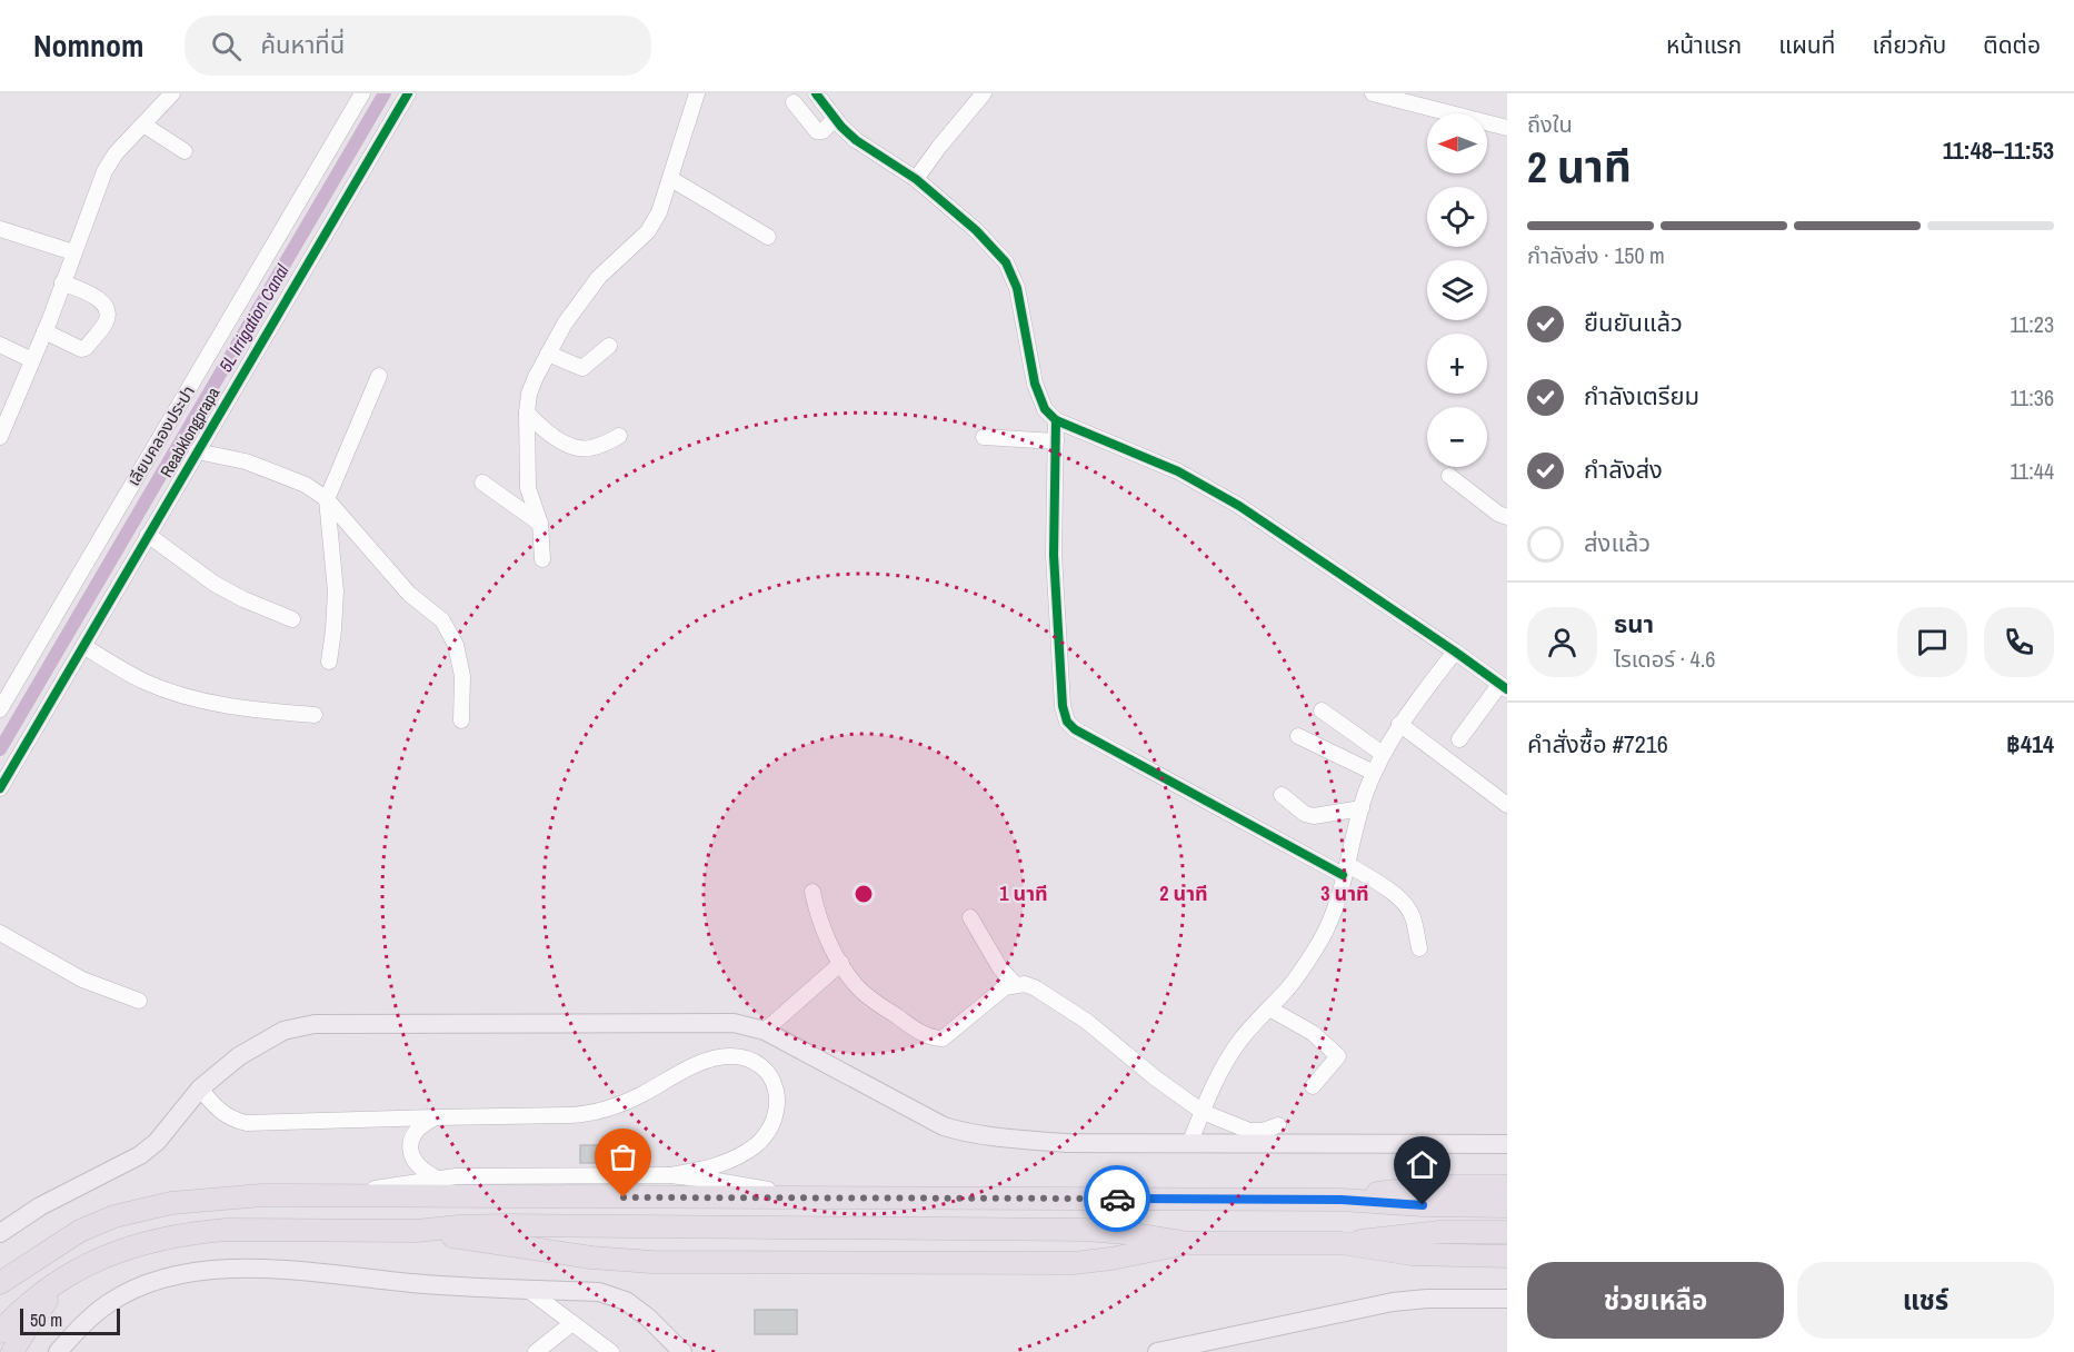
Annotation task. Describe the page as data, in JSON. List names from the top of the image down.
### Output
{
  "streets": {
    "street": ["Reabklongprapa", "เลียบคลองประปา"]
  },
  "water": ["5L Irrigation Canal"],
  "scale_bar": "50 m",
  "north": "left",
  "page": {
    "header": "Nomnom",
    "search": "ค้นหาที่นี่",
    "nav": [
      "หน้าแรก",
      "แผนที่",
      "เกี่ยวกับ",
      "ติดต่อ"
    ],
    "heading": ["2 นาที", "ถึงใน", "11:48–11:53"],
    "panel": [
      "ธนา",
      "ไรเดอร์ · 4.6",
      "คำสั่งซื้อ #7216",
      "฿414"
    ],
    "map_buttons": ["+", "−"],
    "bar": "กำลังส่ง · 150 m",
    "list": [
      ["ยืนยันแล้ว", "11:23"],
      ["กำลังเตรียม", "11:36"],
      ["กำลังส่ง", "11:44"],
      "ส่งแล้ว"
    ],
    "buttons": ["ช่วยเหลือ", "แชร์"],
    "scale": "50 m"
  },
  "rings": ["1 นาที", "2 นาที", "3 นาที"]
}
